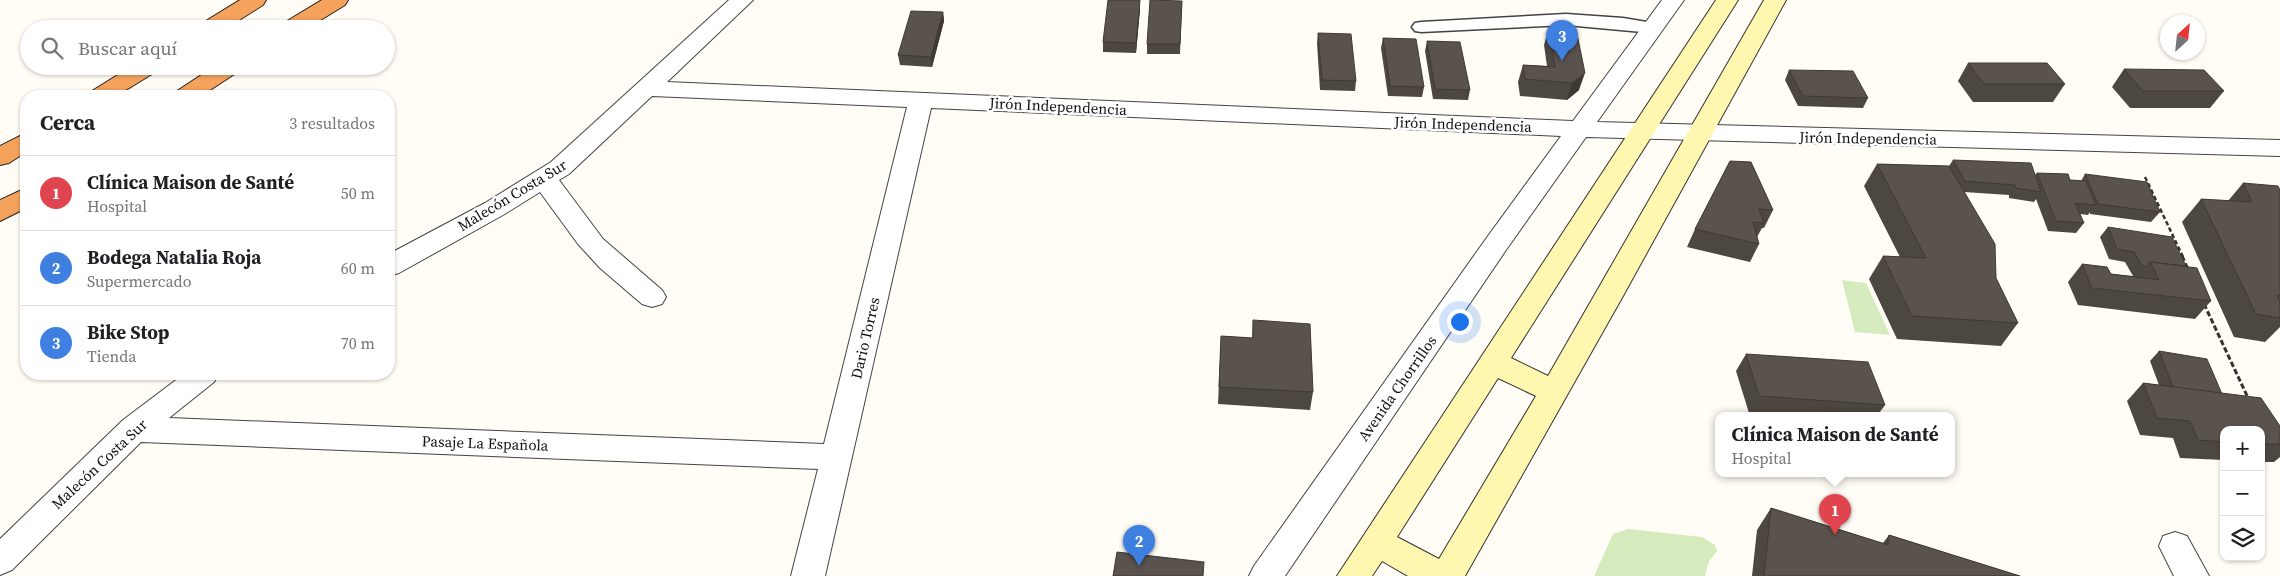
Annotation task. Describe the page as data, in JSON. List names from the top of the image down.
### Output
{
  "streets": {
    "street": [
      "Jirón Independencia",
      "Malecón Costa Sur",
      "Dario Torres",
      "Avenida Chorrillos",
      "Pasaje La Española"
    ]
  },
  "crossings": [
    ["Jirón Independencia", "Malecón Costa Sur"],
    ["Jirón Independencia", "Dario Torres"],
    ["Jirón Independencia", "Avenida Chorrillos"],
    ["Malecón Costa Sur", "Pasaje La Española"],
    ["Dario Torres", "Pasaje La Española"]
  ],
  "north": "top right",
  "page": {
    "pins": ["3", "1", "2"],
    "search": "Buscar aquí",
    "heading": ["Cerca", "3 resultados"],
    "list": [
      {
        "mark": "1",
        "name": "Clínica Maison de Santé",
        "note": "Hospital",
        "value": "50 m"
      },
      {
        "mark": "2",
        "name": "Bodega Natalia Roja",
        "note": "Supermercado",
        "value": "60 m"
      },
      {
        "mark": "3",
        "name": "Bike Stop",
        "note": "Tienda",
        "value": "70 m"
      }
    ],
    "popup": ["Clínica Maison de Santé", "Hospital"],
    "map_buttons": ["+", "−"]
  }
}
